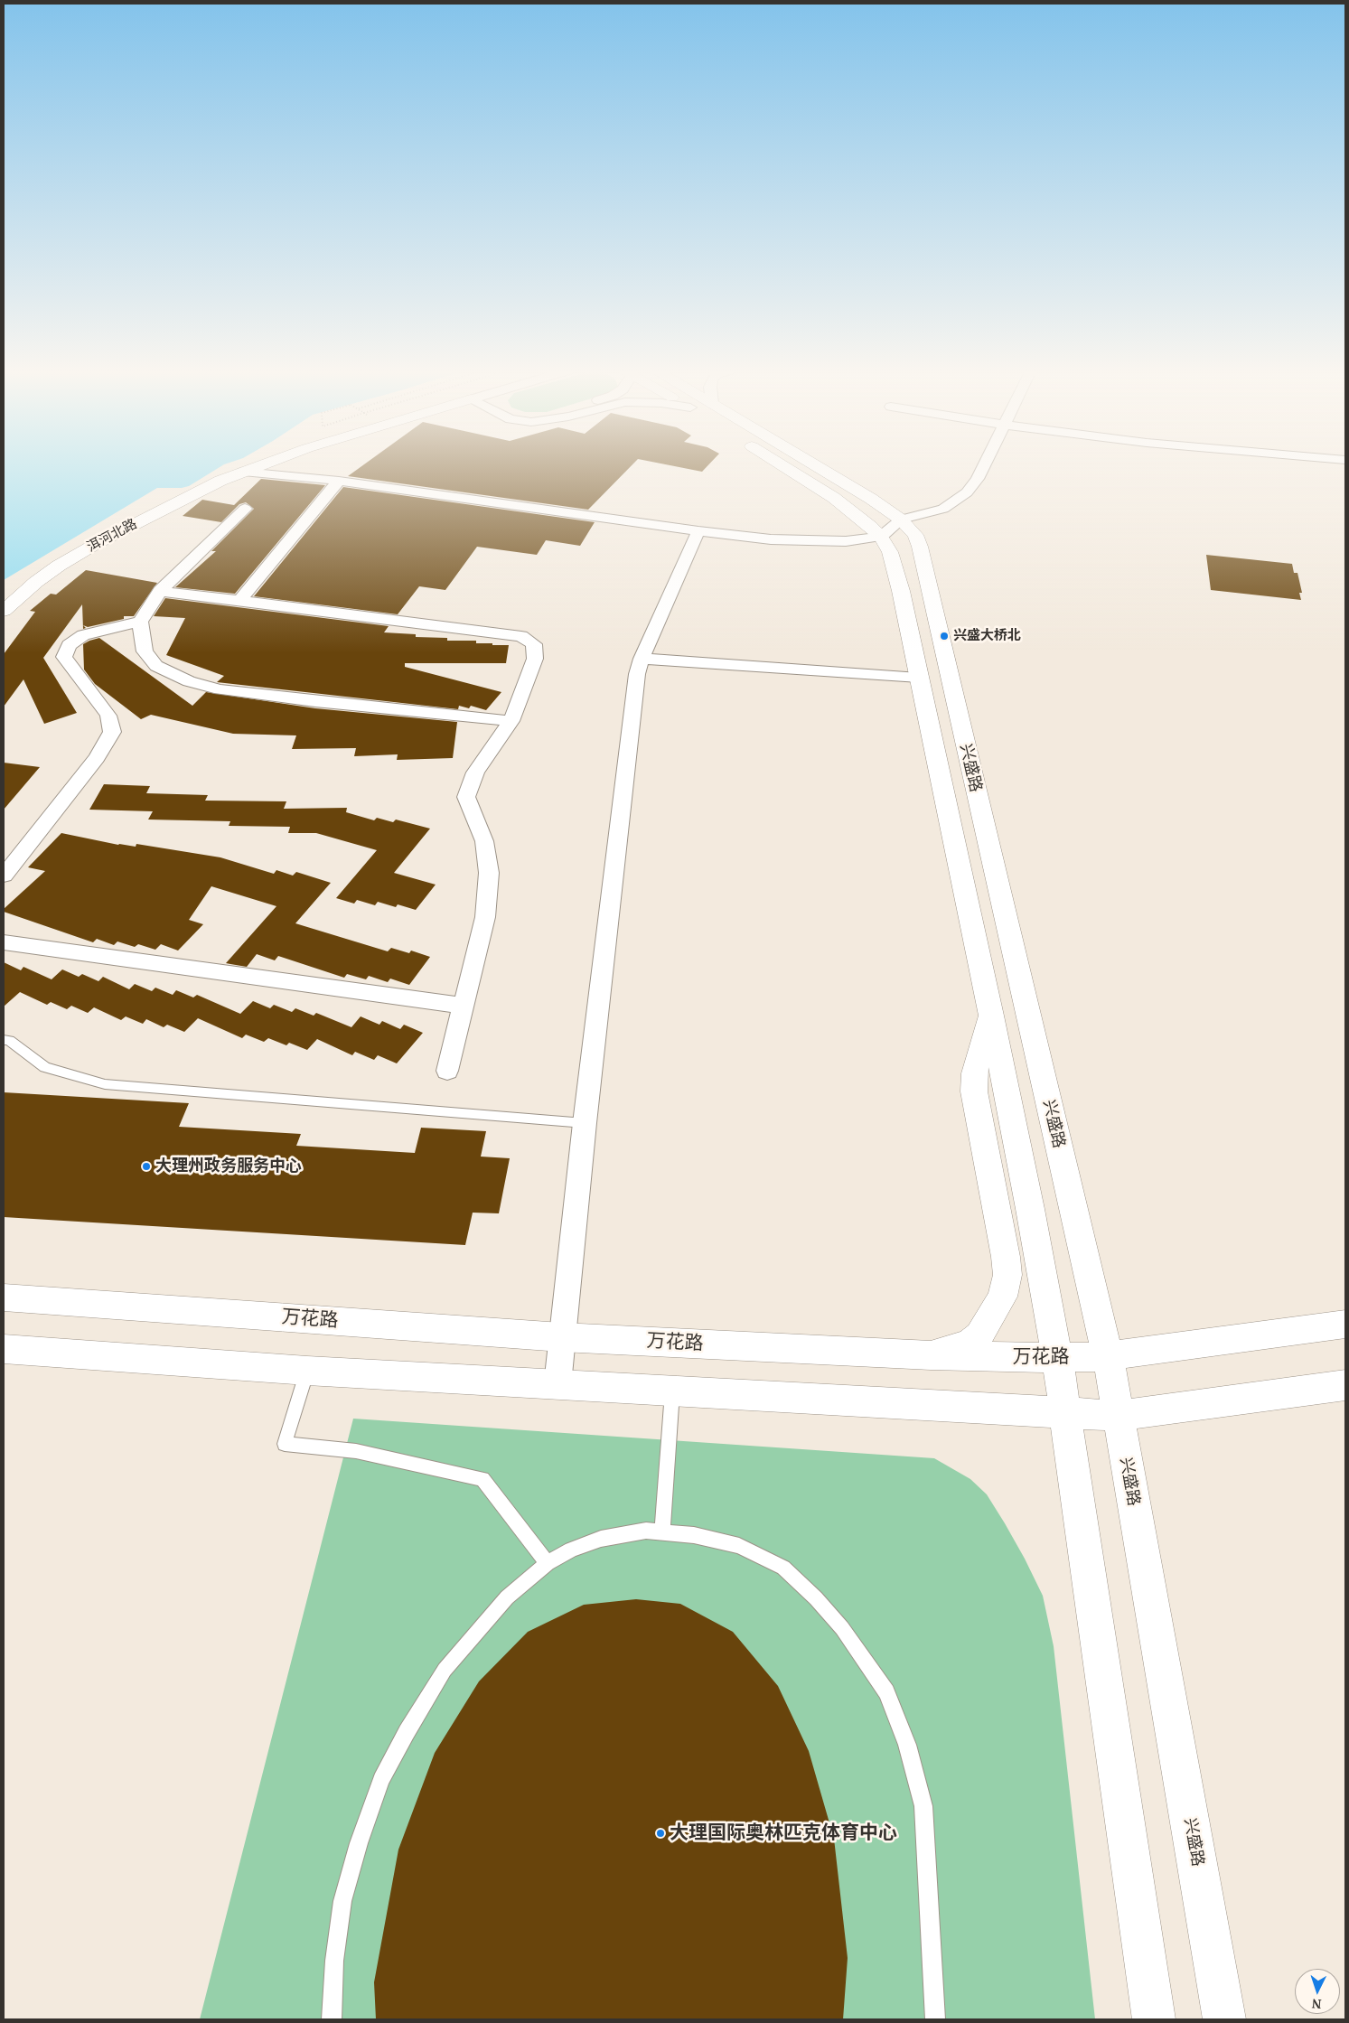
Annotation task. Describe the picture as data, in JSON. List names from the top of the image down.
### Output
{
  "streets": {
    "street": ["洱河北路", "兴盛路", "万花路"]
  },
  "crossings": [
    ["兴盛路", "万花路"]
  ],
  "places": ["兴盛大桥北", "大理州政务服务中心", "大理国际奥林匹克体育中心"],
  "north": "bottom"
}
